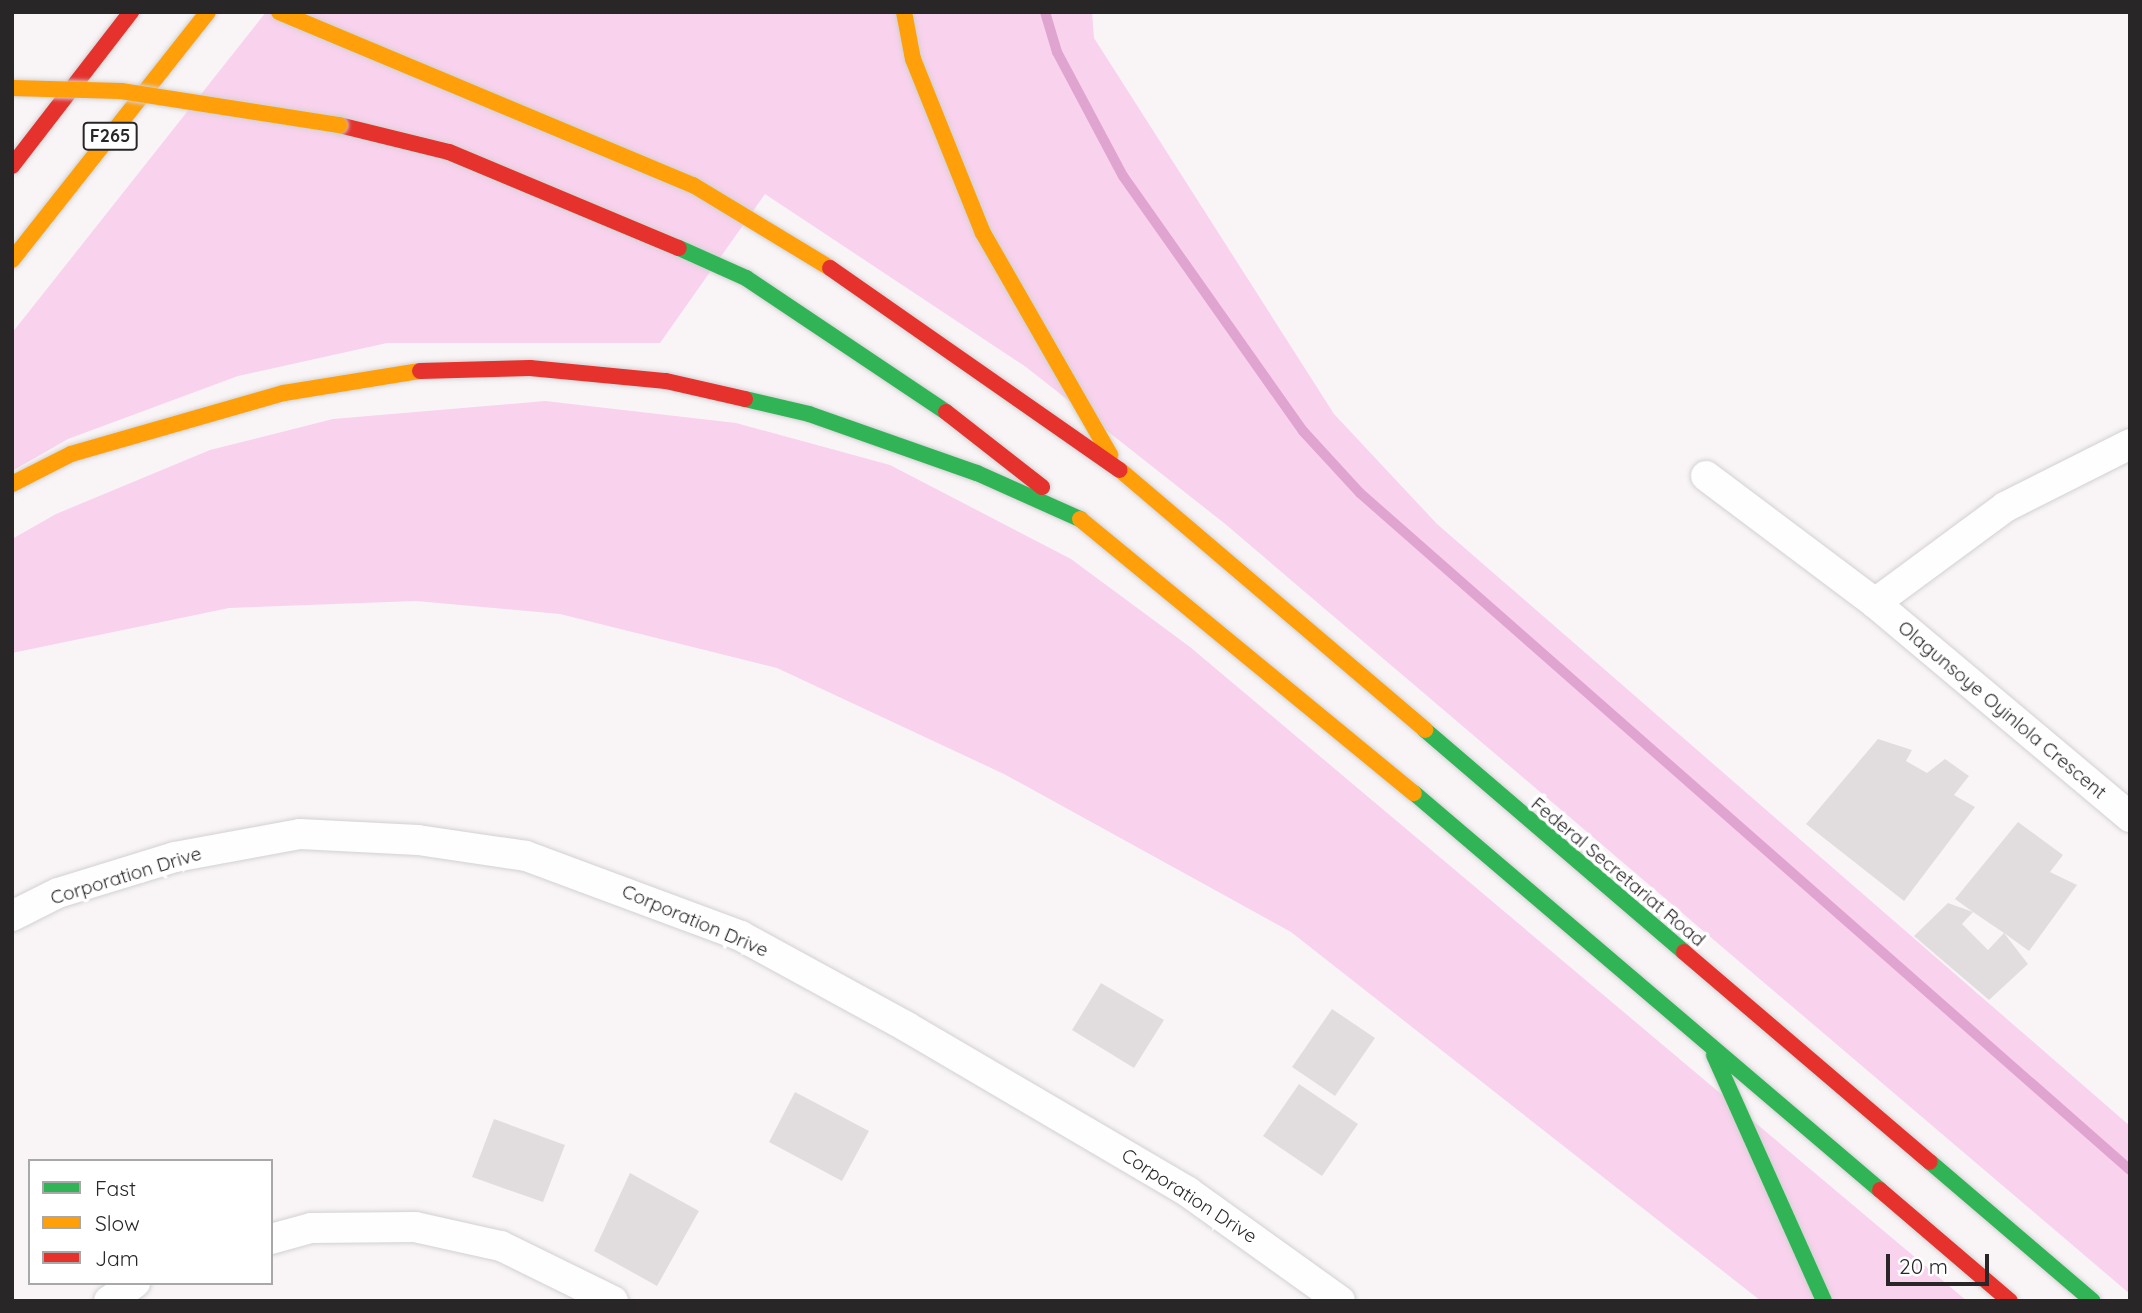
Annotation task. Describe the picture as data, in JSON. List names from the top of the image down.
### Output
{
  "streets": {
    "main road": ["F265", "Federal Secretariat Road"],
    "street": ["Olagunsoye Oyinlola Crescent", "Corporation Drive"]
  },
  "legend": ["Fast", "Slow", "Jam"],
  "scale_bar": "20 m"
}
